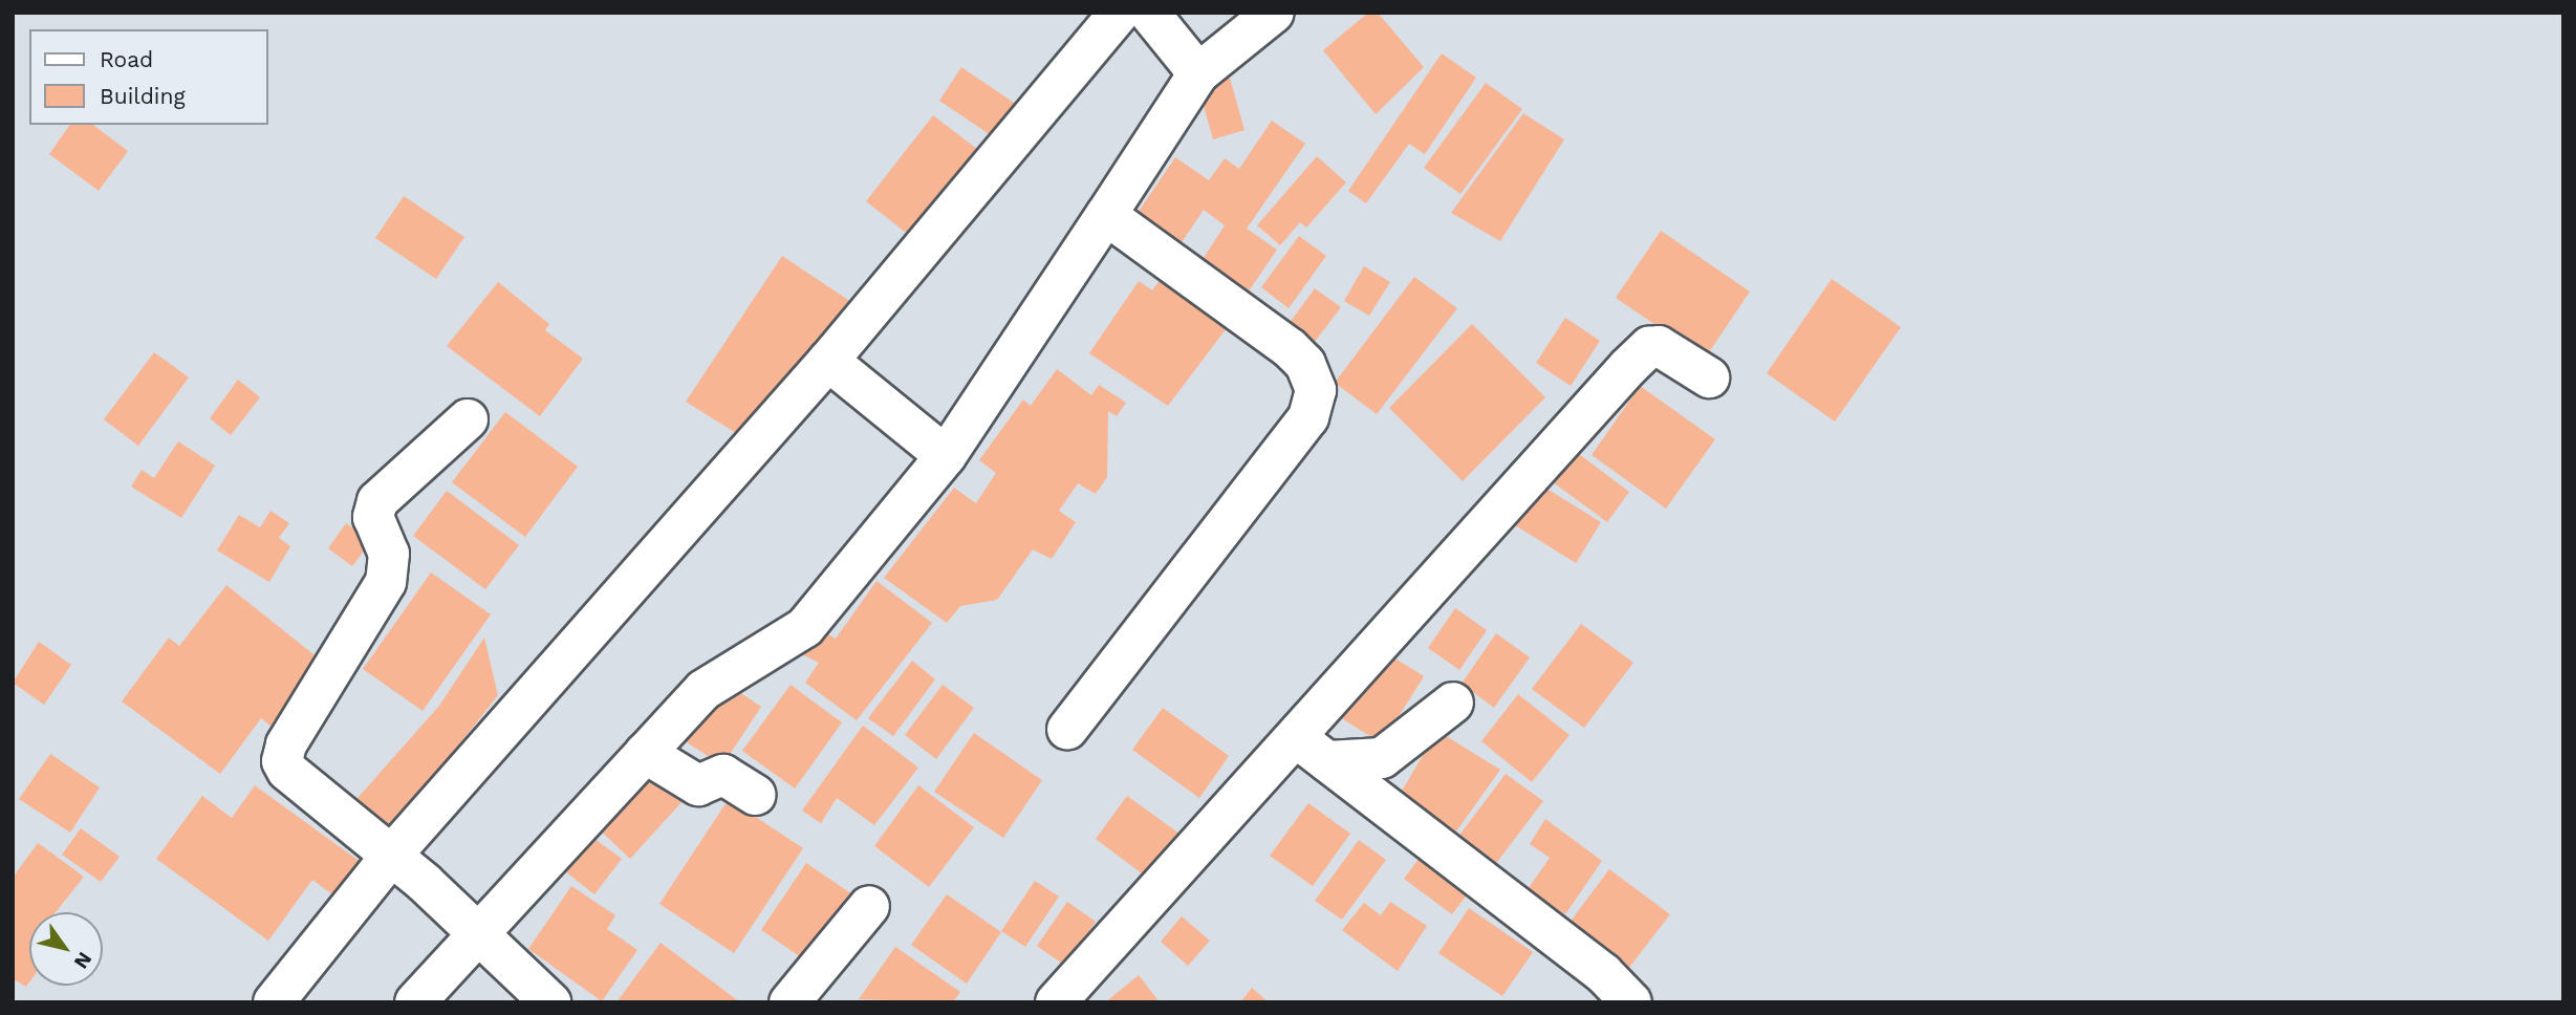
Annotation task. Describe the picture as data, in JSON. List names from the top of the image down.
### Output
{
  "legend": ["Road", "Building"],
  "north": "bottom right"
}
